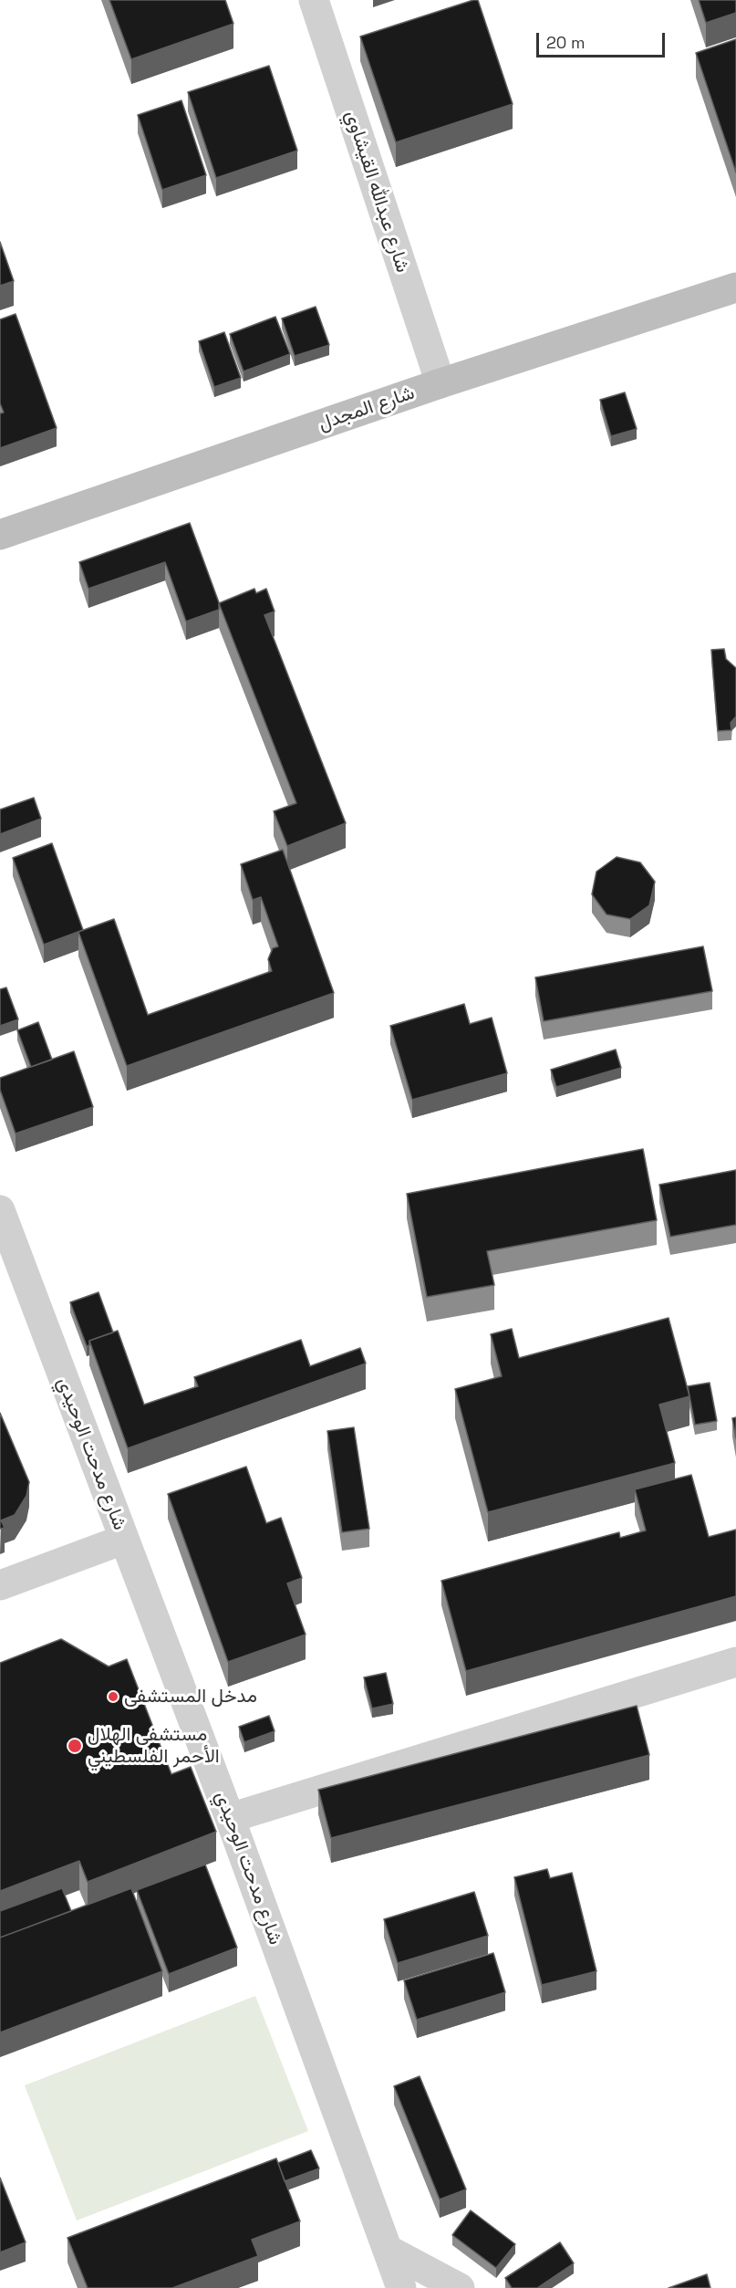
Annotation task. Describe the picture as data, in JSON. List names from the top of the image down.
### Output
{
  "streets": {
    "main road": ["شارع المجدل"],
    "street": ["شارع عبدالله القيشاوي", "شارع مدحت الوحيدي"]
  },
  "crossings": [
    ["شارع عبدالله القيشاوي", "شارع المجدل"]
  ],
  "places": ["مدخل المستشفى", "مستشفى الهلال الأحمر الفلسطيني"],
  "scale_bar": "20 m"
}
